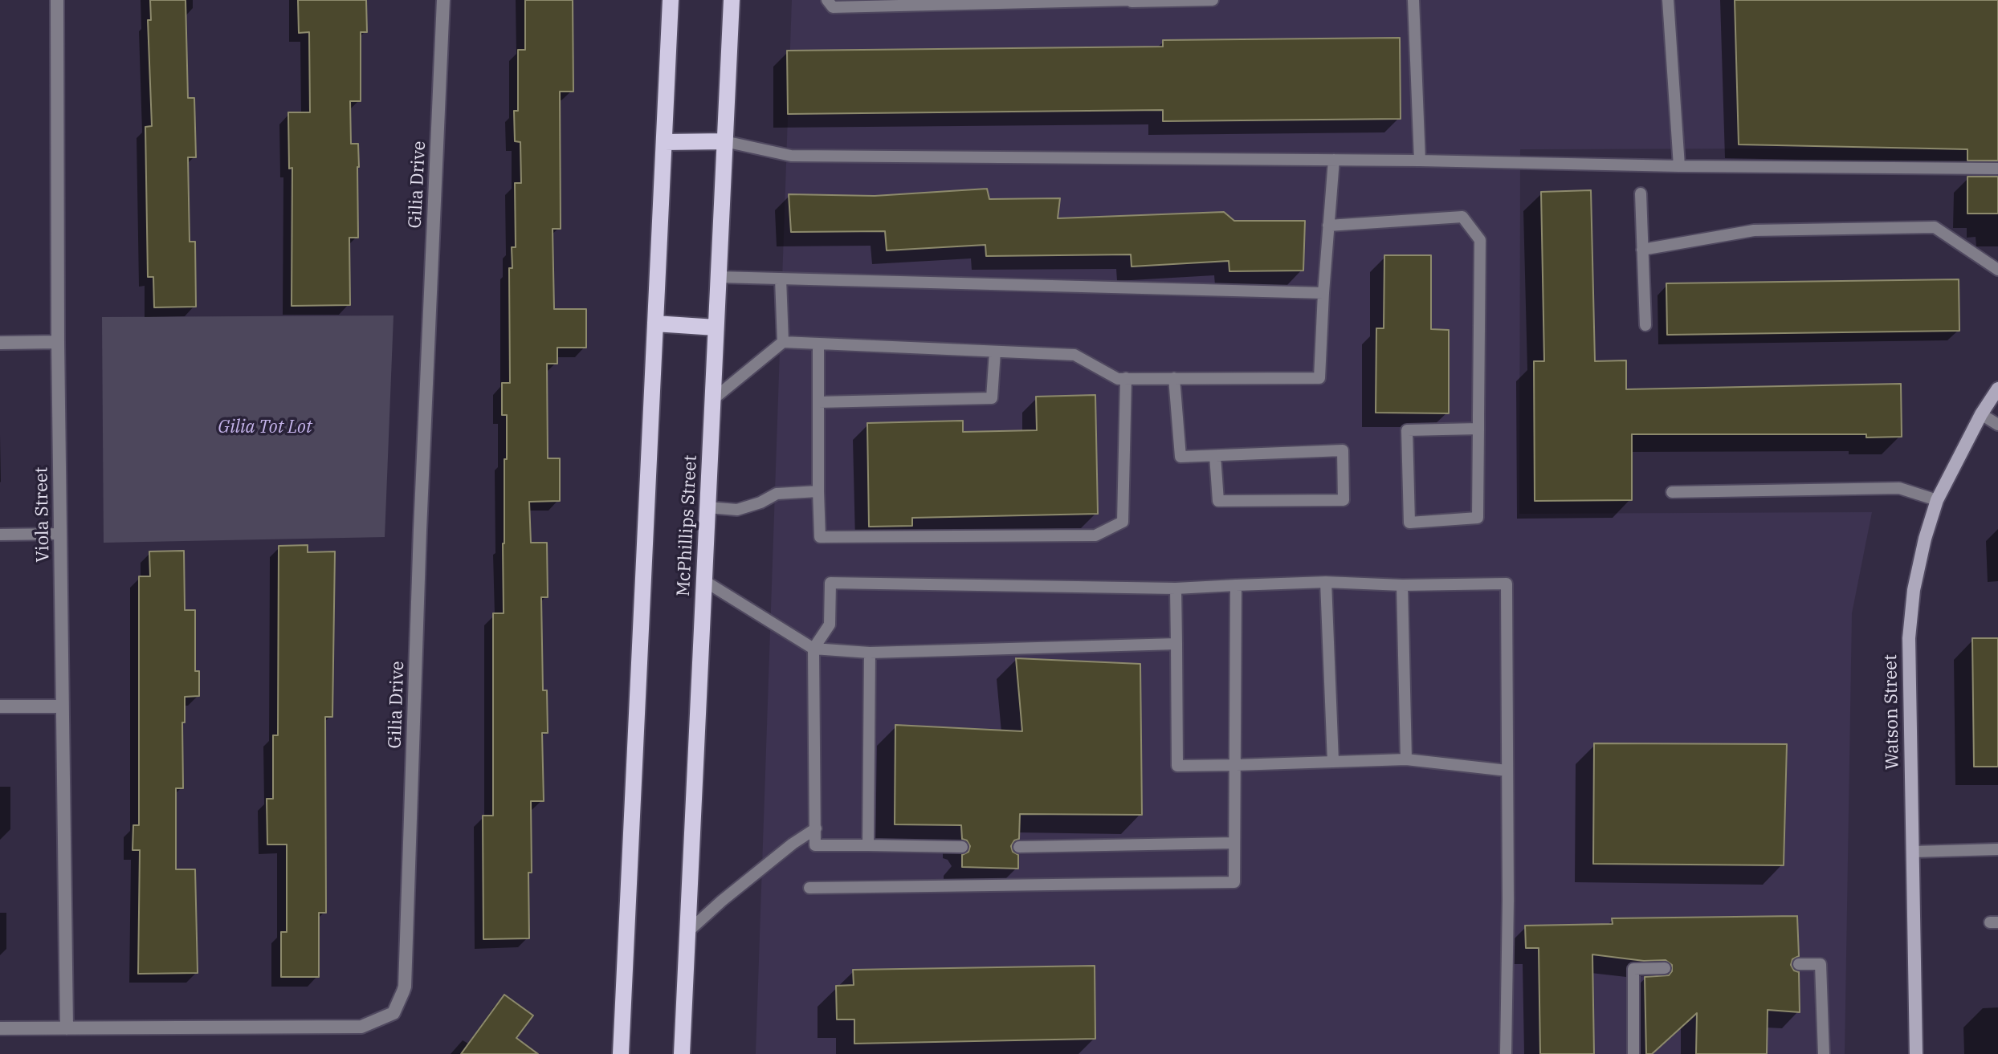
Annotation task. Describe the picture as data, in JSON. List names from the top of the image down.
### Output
{
  "streets": {
    "main road": ["McPhillips Street"],
    "street": ["Gilia Drive", "Viola Street", "Watson Street"]
  },
  "crossings": [
    ["Gilia Drive", "Viola Street"]
  ],
  "parks": ["Gilia Tot Lot"]
}
